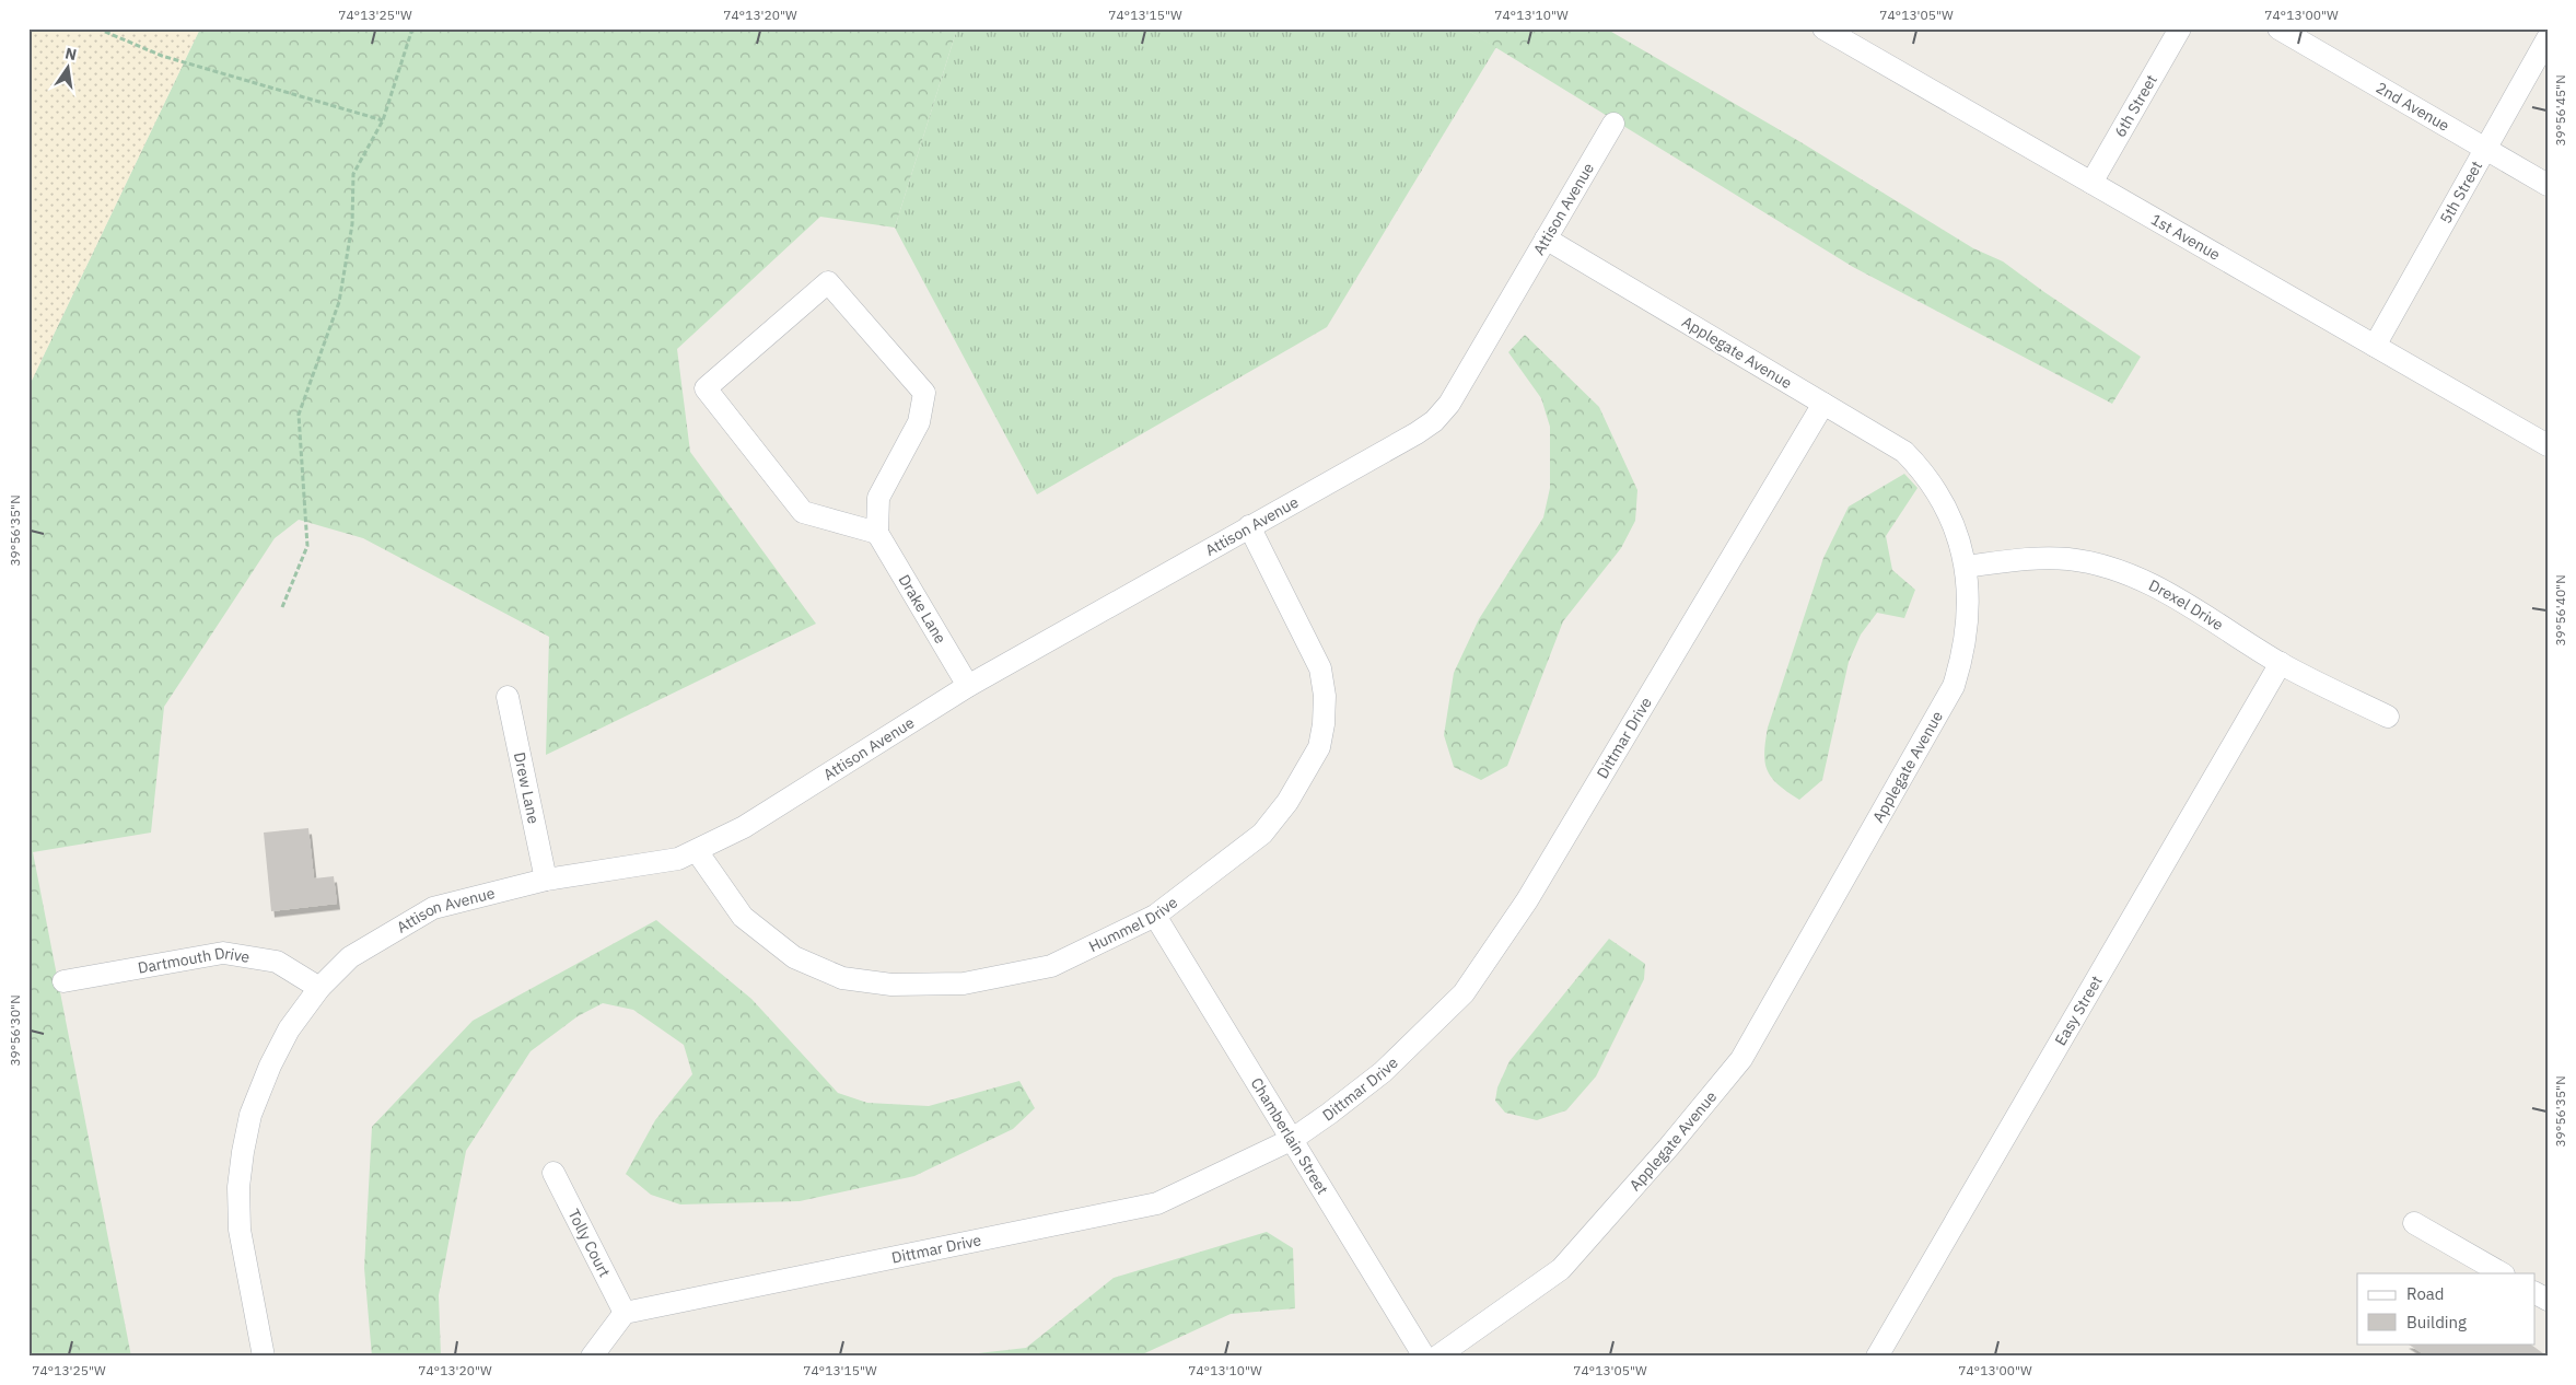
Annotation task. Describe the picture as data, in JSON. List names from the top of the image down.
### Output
{
  "streets": {
    "street": [
      "6th Street",
      "2nd Avenue",
      "5th Street",
      "Attison Avenue",
      "1st Avenue",
      "Applegate Avenue",
      "Drexel Drive",
      "Drake Lane",
      "Dittmar Drive",
      "Drew Lane",
      "Hummel Drive",
      "Dartmouth Drive",
      "Easy Street",
      "Chamberlain Street",
      "Tolly Court"
    ]
  },
  "crossings": [
    ["6th Street", "1st Avenue"],
    ["2nd Avenue", "5th Street"],
    ["5th Street", "1st Avenue"],
    ["Attison Avenue", "Applegate Avenue"],
    ["Attison Avenue", "Drake Lane"],
    ["Attison Avenue", "Drew Lane"],
    ["Attison Avenue", "Hummel Drive"],
    ["Attison Avenue", "Dartmouth Drive"],
    ["Applegate Avenue", "Drexel Drive"],
    ["Applegate Avenue", "Dittmar Drive"],
    ["Drexel Drive", "Easy Street"],
    ["Dittmar Drive", "Chamberlain Street"],
    ["Dittmar Drive", "Tolly Court"],
    ["Hummel Drive", "Chamberlain Street"]
  ],
  "legend": ["Road", "Building"],
  "north": "top",
  "coordinates": [
    "74°13'25\"W",
    "74°13'20\"W",
    "74°13'15\"W",
    "74°13'10\"W",
    "74°13'05\"W",
    "74°13'00\"W",
    "39°56'45\"N",
    "39°56'35\"N",
    "39°56'40\"N",
    "39°56'30\"N"
  ]
}
